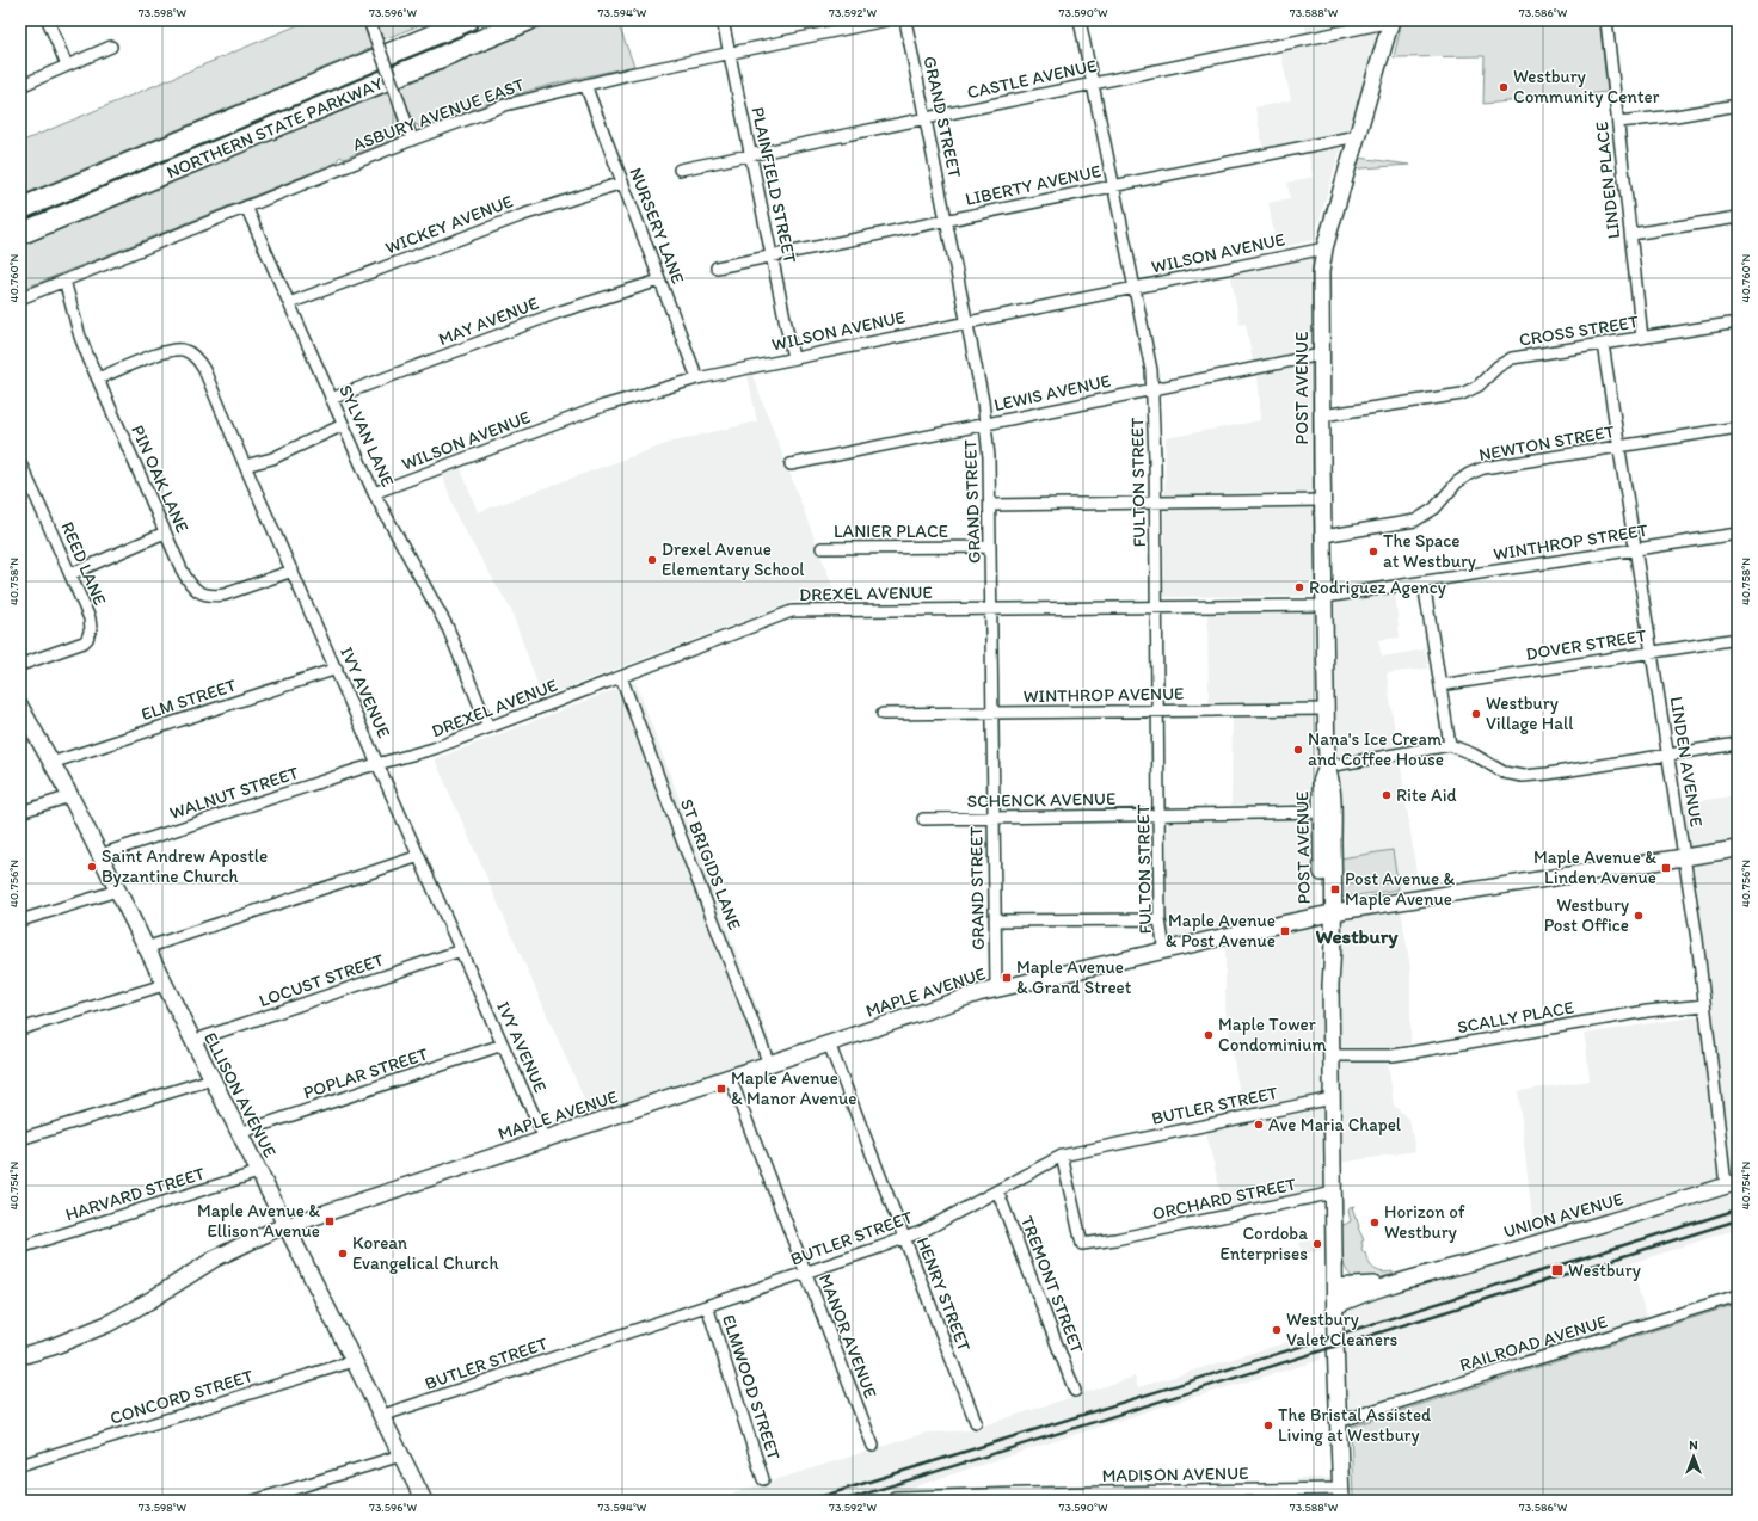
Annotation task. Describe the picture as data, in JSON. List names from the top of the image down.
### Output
{
  "streets": {
    "highway": ["NORTHERN STATE PARKWAY"],
    "main road": [
      "POST AVENUE",
      "MAPLE AVENUE",
      "ELLISON AVENUE",
      "UNION AVENUE"
    ],
    "street": [
      "CASTLE AVENUE",
      "ASBURY AVENUE EAST",
      "GRAND STREET",
      "LINDEN PLACE",
      "PLAINFIELD STREET",
      "LIBERTY AVENUE",
      "WICKEY AVENUE",
      "NURSERY LANE",
      "WILSON AVENUE",
      "MAY AVENUE",
      "CROSS STREET",
      "LEWIS AVENUE",
      "SYLVAN LANE",
      "NEWTON STREET",
      "PIN OAK LANE",
      "FULTON STREET",
      "LANIER PLACE",
      "WINTHROP STREET",
      "REED LANE",
      "DREXEL AVENUE",
      "DOVER STREET",
      "IVY AVENUE",
      "WINTHROP AVENUE",
      "ELM STREET",
      "LINDEN AVENUE",
      "WALNUT STREET",
      "SCHENCK AVENUE",
      "ST BRIGIDS LANE",
      "LOCUST STREET",
      "SCALLY PLACE",
      "POPLAR STREET",
      "BUTLER STREET",
      "HARVARD STREET",
      "ORCHARD STREET",
      "TREMONT STREET",
      "HENRY STREET",
      "MANOR AVENUE",
      "RAILROAD AVENUE",
      "ELMWOOD STREET",
      "CONCORD STREET",
      "MADISON AVENUE"
    ]
  },
  "crossings": [
    ["CASTLE AVENUE", "GRAND STREET"],
    ["CASTLE AVENUE", "PLAINFIELD STREET"],
    ["CASTLE AVENUE", "POST AVENUE"],
    ["CASTLE AVENUE", "FULTON STREET"],
    ["ASBURY AVENUE EAST", "PLAINFIELD STREET"],
    ["ASBURY AVENUE EAST", "NURSERY LANE"],
    ["ASBURY AVENUE EAST", "SYLVAN LANE"],
    ["ASBURY AVENUE EAST", "PIN OAK LANE"],
    ["GRAND STREET", "LIBERTY AVENUE"],
    ["GRAND STREET", "WILSON AVENUE"],
    ["GRAND STREET", "LEWIS AVENUE"],
    ["GRAND STREET", "LANIER PLACE"],
    ["GRAND STREET", "DREXEL AVENUE"],
    ["GRAND STREET", "WINTHROP AVENUE"],
    ["GRAND STREET", "SCHENCK AVENUE"],
    ["GRAND STREET", "MAPLE AVENUE"],
    ["LINDEN PLACE", "CROSS STREET"],
    ["PLAINFIELD STREET", "LIBERTY AVENUE"],
    ["PLAINFIELD STREET", "WILSON AVENUE"],
    ["LIBERTY AVENUE", "POST AVENUE"],
    ["LIBERTY AVENUE", "FULTON STREET"],
    ["WICKEY AVENUE", "NURSERY LANE"],
    ["WICKEY AVENUE", "SYLVAN LANE"],
    ["NURSERY LANE", "WILSON AVENUE"],
    ["NURSERY LANE", "MAY AVENUE"],
    ["WILSON AVENUE", "POST AVENUE"],
    ["WILSON AVENUE", "SYLVAN LANE"],
    ["WILSON AVENUE", "FULTON STREET"],
    ["MAY AVENUE", "SYLVAN LANE"],
    ["CROSS STREET", "POST AVENUE"],
    ["CROSS STREET", "LINDEN AVENUE"],
    ["POST AVENUE", "LEWIS AVENUE"],
    ["POST AVENUE", "NEWTON STREET"],
    ["POST AVENUE", "WINTHROP STREET"],
    ["POST AVENUE", "DREXEL AVENUE"],
    ["POST AVENUE", "WINTHROP AVENUE"],
    ["POST AVENUE", "SCHENCK AVENUE"],
    ["POST AVENUE", "MAPLE AVENUE"],
    ["POST AVENUE", "SCALLY PLACE"],
    ["POST AVENUE", "BUTLER STREET"],
    ["POST AVENUE", "ORCHARD STREET"],
    ["POST AVENUE", "UNION AVENUE"],
    ["POST AVENUE", "RAILROAD AVENUE"],
    ["POST AVENUE", "MADISON AVENUE"],
    ["LEWIS AVENUE", "FULTON STREET"],
    ["SYLVAN LANE", "DREXEL AVENUE"],
    ["NEWTON STREET", "LINDEN AVENUE"],
    ["PIN OAK LANE", "IVY AVENUE"],
    ["FULTON STREET", "DREXEL AVENUE"],
    ["FULTON STREET", "WINTHROP AVENUE"],
    ["FULTON STREET", "SCHENCK AVENUE"],
    ["FULTON STREET", "MAPLE AVENUE"],
    ["WINTHROP STREET", "DREXEL AVENUE"],
    ["WINTHROP STREET", "LINDEN AVENUE"],
    ["DREXEL AVENUE", "IVY AVENUE"],
    ["DREXEL AVENUE", "WALNUT STREET"],
    ["DREXEL AVENUE", "ST BRIGIDS LANE"],
    ["DOVER STREET", "LINDEN AVENUE"],
    ["IVY AVENUE", "ELM STREET"],
    ["IVY AVENUE", "WALNUT STREET"],
    ["IVY AVENUE", "LOCUST STREET"],
    ["IVY AVENUE", "MAPLE AVENUE"],
    ["IVY AVENUE", "POPLAR STREET"],
    ["ELM STREET", "ELLISON AVENUE"],
    ["LINDEN AVENUE", "MAPLE AVENUE"],
    ["LINDEN AVENUE", "SCALLY PLACE"],
    ["LINDEN AVENUE", "UNION AVENUE"],
    ["WALNUT STREET", "ELLISON AVENUE"],
    ["ST BRIGIDS LANE", "MAPLE AVENUE"],
    ["LOCUST STREET", "ELLISON AVENUE"],
    ["MAPLE AVENUE", "ELLISON AVENUE"],
    ["MAPLE AVENUE", "HENRY STREET"],
    ["MAPLE AVENUE", "MANOR AVENUE"],
    ["POPLAR STREET", "ELLISON AVENUE"],
    ["ELLISON AVENUE", "BUTLER STREET"],
    ["ELLISON AVENUE", "HARVARD STREET"],
    ["ELLISON AVENUE", "CONCORD STREET"],
    ["BUTLER STREET", "ORCHARD STREET"],
    ["BUTLER STREET", "TREMONT STREET"],
    ["BUTLER STREET", "HENRY STREET"],
    ["BUTLER STREET", "MANOR AVENUE"],
    ["BUTLER STREET", "ELMWOOD STREET"]
  ],
  "districts": ["Westbury"],
  "places": {
    "other": [
      "Westbury Community Center",
      "The Space at Westbury",
      "Drexel Avenue Elementary School",
      "Rodriguez Agency",
      "Westbury Village Hall",
      "Nana's Ice Cream and Coffee House",
      "Rite Aid",
      "Saint Andrew Apostle Byzantine Church",
      "Westbury Post Office",
      "Maple Tower Condominium",
      "Ave Maria Chapel",
      "Horizon of Westbury",
      "Cordoba Enterprises",
      "Korean Evangelical Church",
      "Westbury Valet Cleaners",
      "The Bristal Assisted Living at Westbury"
    ],
    "transit": [
      "Maple Avenue & Linden Avenue",
      "Post Avenue & Maple Avenue",
      "Maple Avenue & Post Avenue",
      "Maple Avenue & Grand Street",
      "Maple Avenue & Manor Avenue",
      "Maple Avenue & Ellison Avenue",
      "Westbury"
    ]
  },
  "north": "top",
  "coordinates": [
    "73.598°W",
    "73.596°W",
    "73.594°W",
    "73.592°W",
    "73.590°W",
    "73.588°W",
    "73.586°W",
    "40.760°N",
    "40.758°N",
    "40.756°N",
    "40.754°N"
  ]
}
